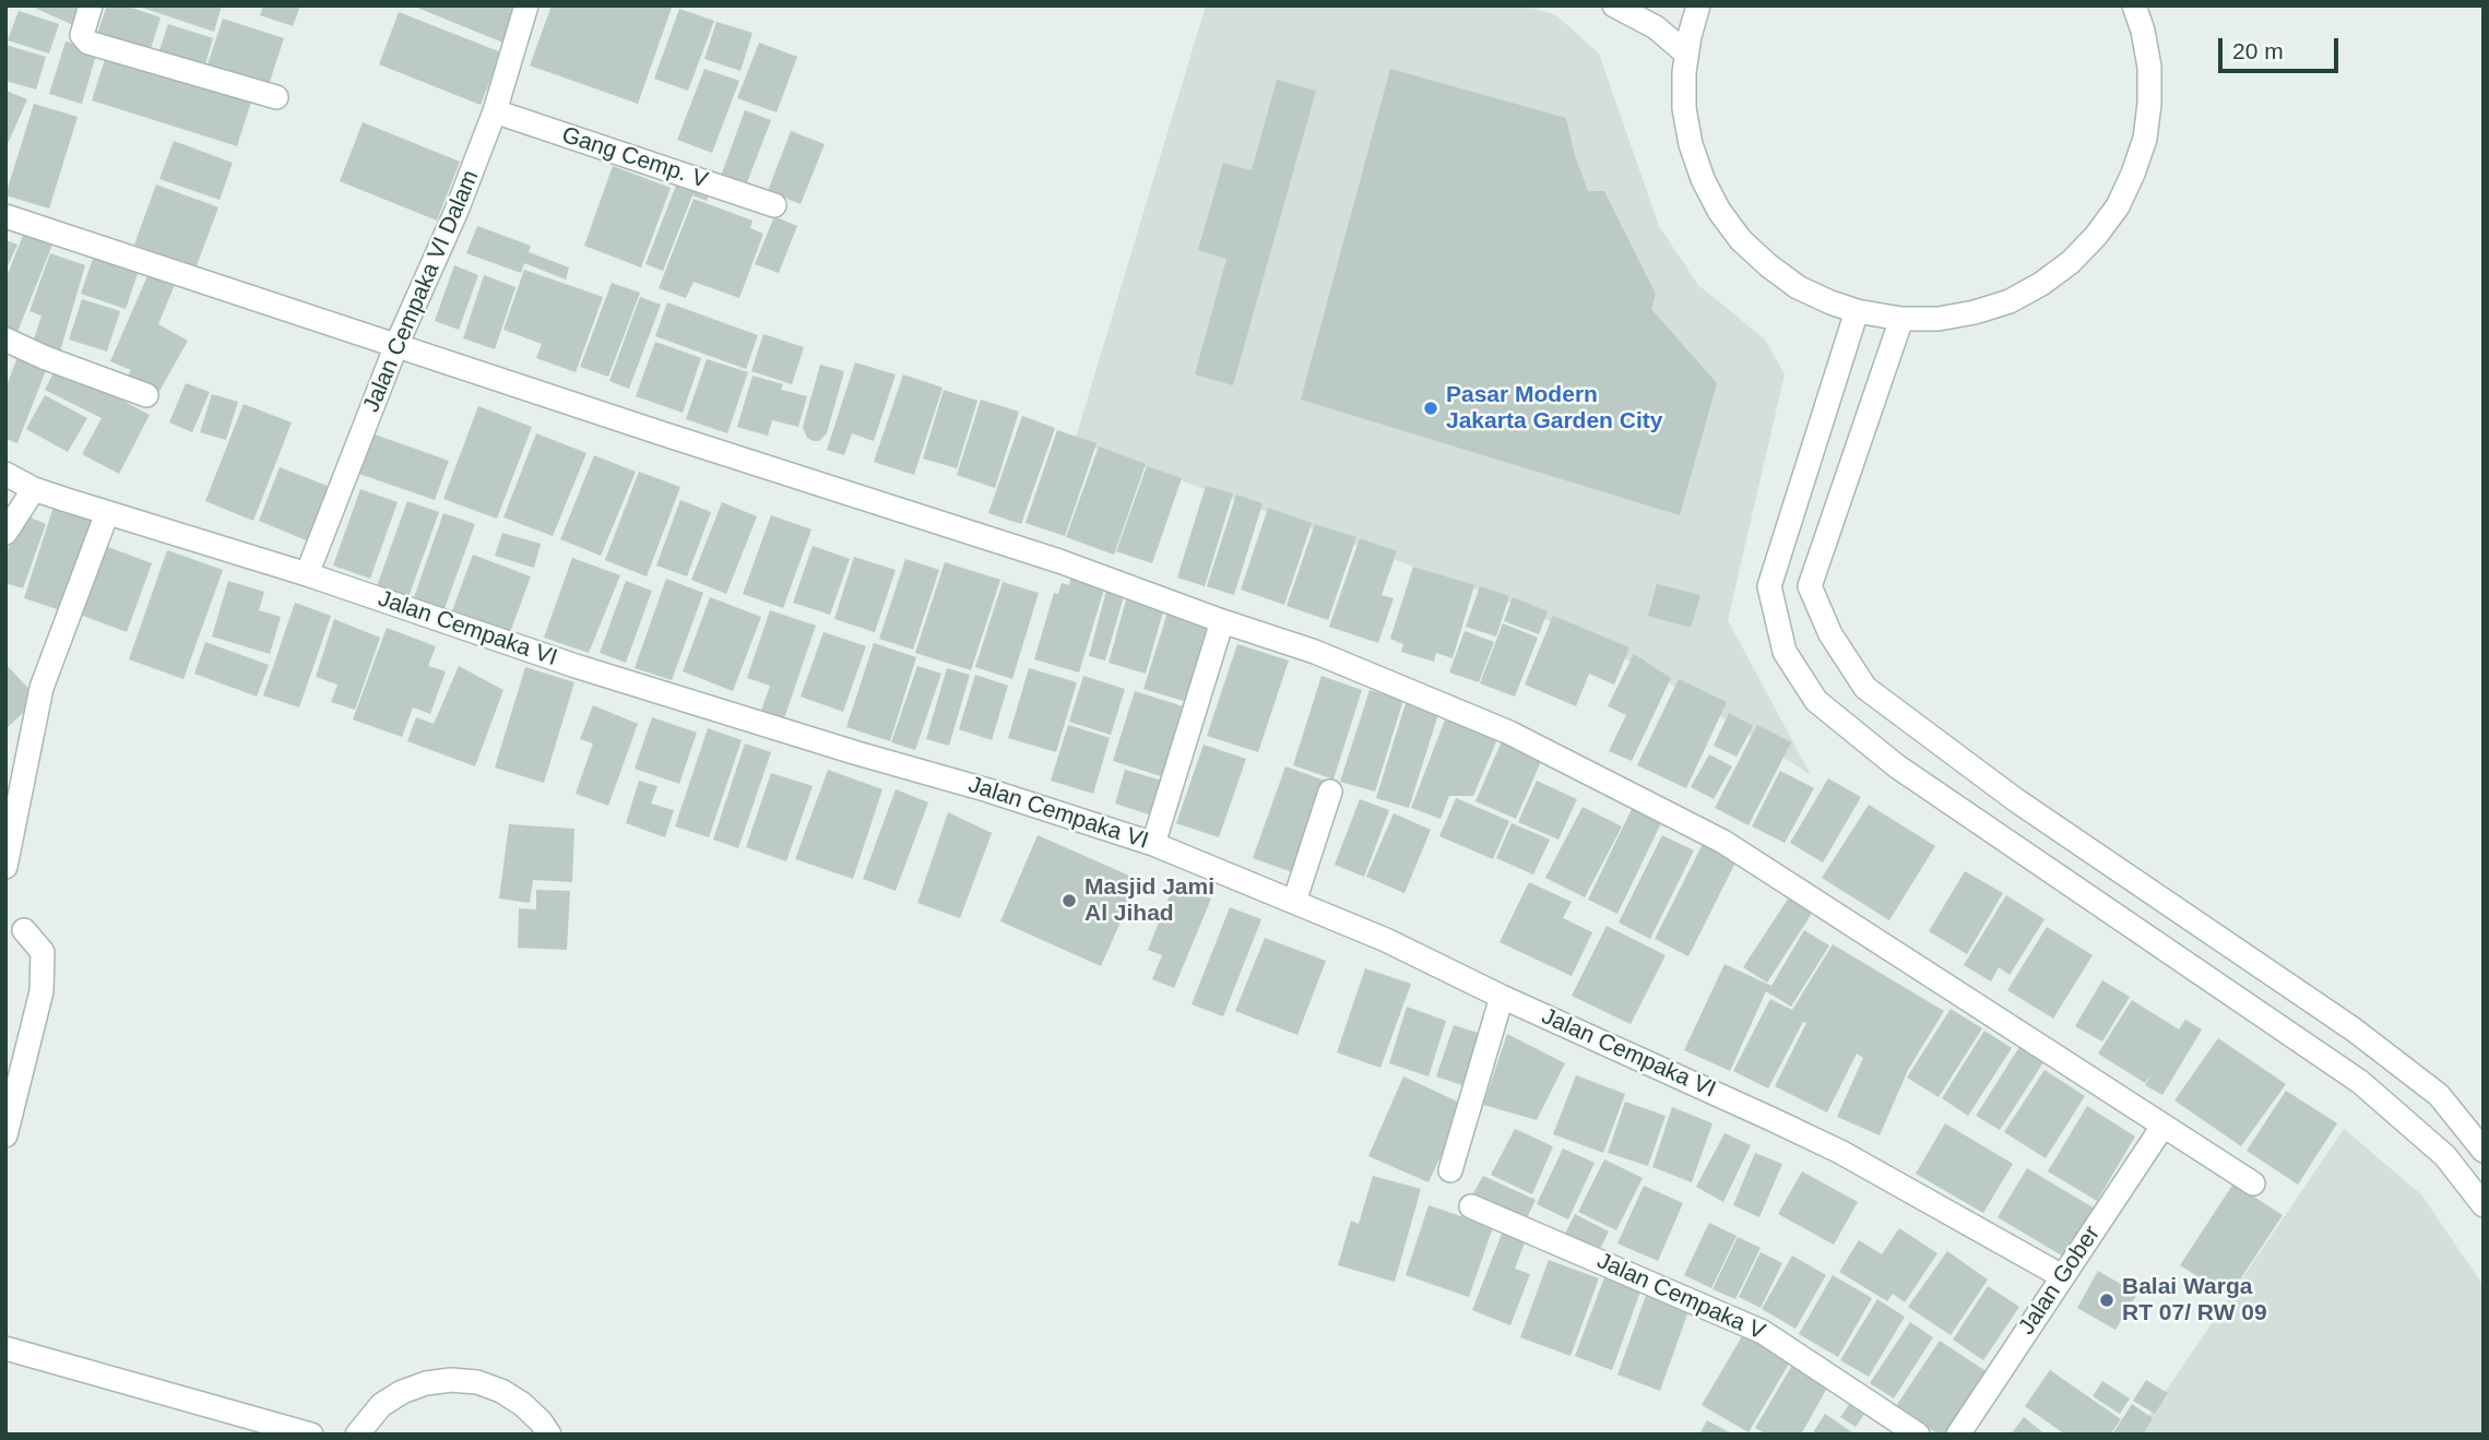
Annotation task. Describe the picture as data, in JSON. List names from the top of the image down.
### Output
{
  "streets": {
    "street": [
      "Gang Cemp. V",
      "Jalan Cempaka VI Dalam",
      "Jalan Cempaka VI",
      "Jalan Gober",
      "Jalan Cempaka V"
    ]
  },
  "crossings": [
    ["Gang Cemp. V", "Jalan Cempaka VI Dalam"],
    ["Jalan Cempaka VI Dalam", "Jalan Cempaka VI"],
    ["Jalan Cempaka VI", "Jalan Gober"]
  ],
  "places": ["Pasar Modern Jakarta Garden City", "Masjid Jami Al Jihad", "Balai Warga RT 07/ RW 09"],
  "scale_bar": "20 m"
}
